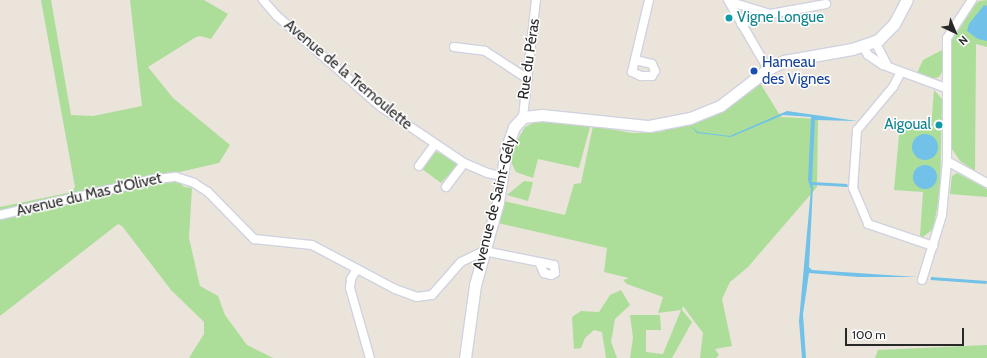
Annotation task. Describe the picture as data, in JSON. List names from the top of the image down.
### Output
{
  "streets": {
    "street": [
      "Rue du Péras",
      "Avenue de la Tremoulette",
      "Avenue du Mas d'Olivet",
      "Avenue de Saint-Gély"
    ]
  },
  "crossings": [
    ["Rue du Péras", "Avenue de Saint-Gély"],
    ["Avenue de la Tremoulette", "Avenue de Saint-Gély"],
    ["Avenue du Mas d'Olivet", "Avenue de Saint-Gély"]
  ],
  "places": ["Vigne Longue", "Hameau des Vignes", "Aigoual"],
  "scale_bar": "100 m",
  "north": "bottom right"
}
